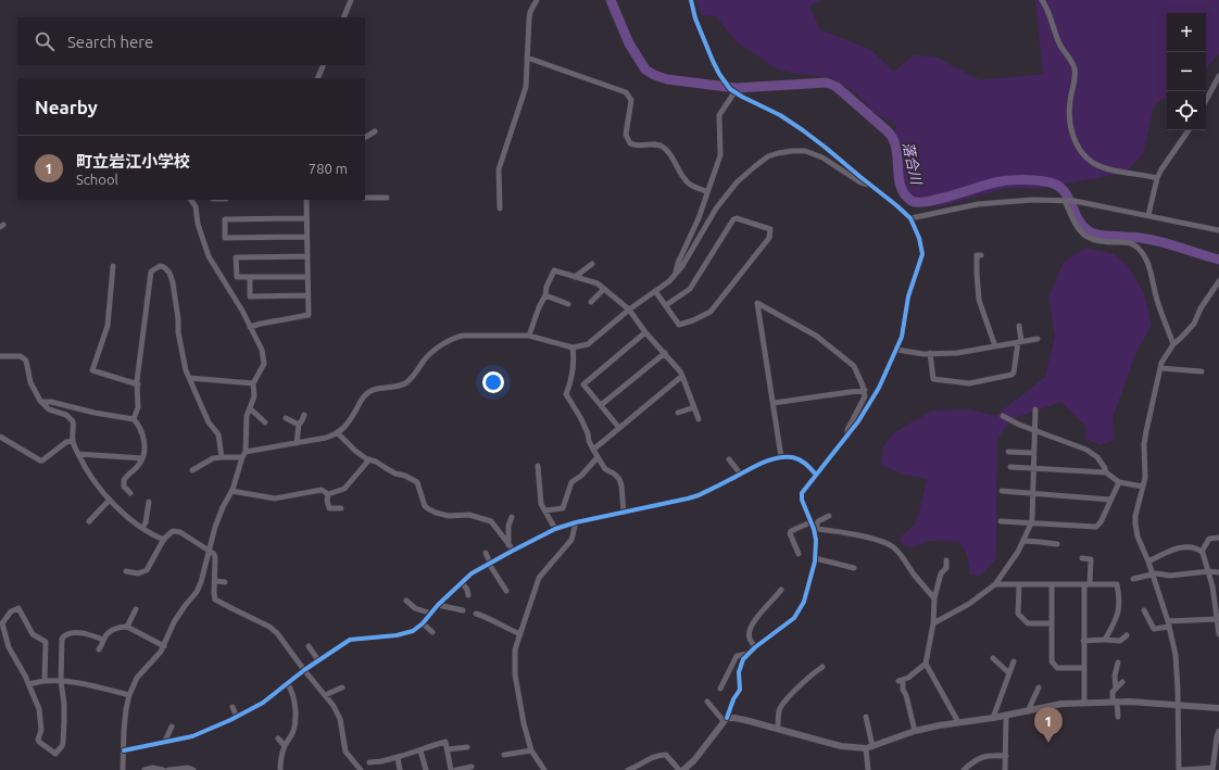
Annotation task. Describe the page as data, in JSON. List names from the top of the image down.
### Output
{
  "water": ["落合川"],
  "page": {
    "map_buttons": ["+", "−"],
    "search": "Search here",
    "heading": "Nearby",
    "list": [
      {
        "mark": "1",
        "name": "町立岩江小学校",
        "note": "School",
        "value": "780 m"
      }
    ],
    "pins": "1"
  }
}
